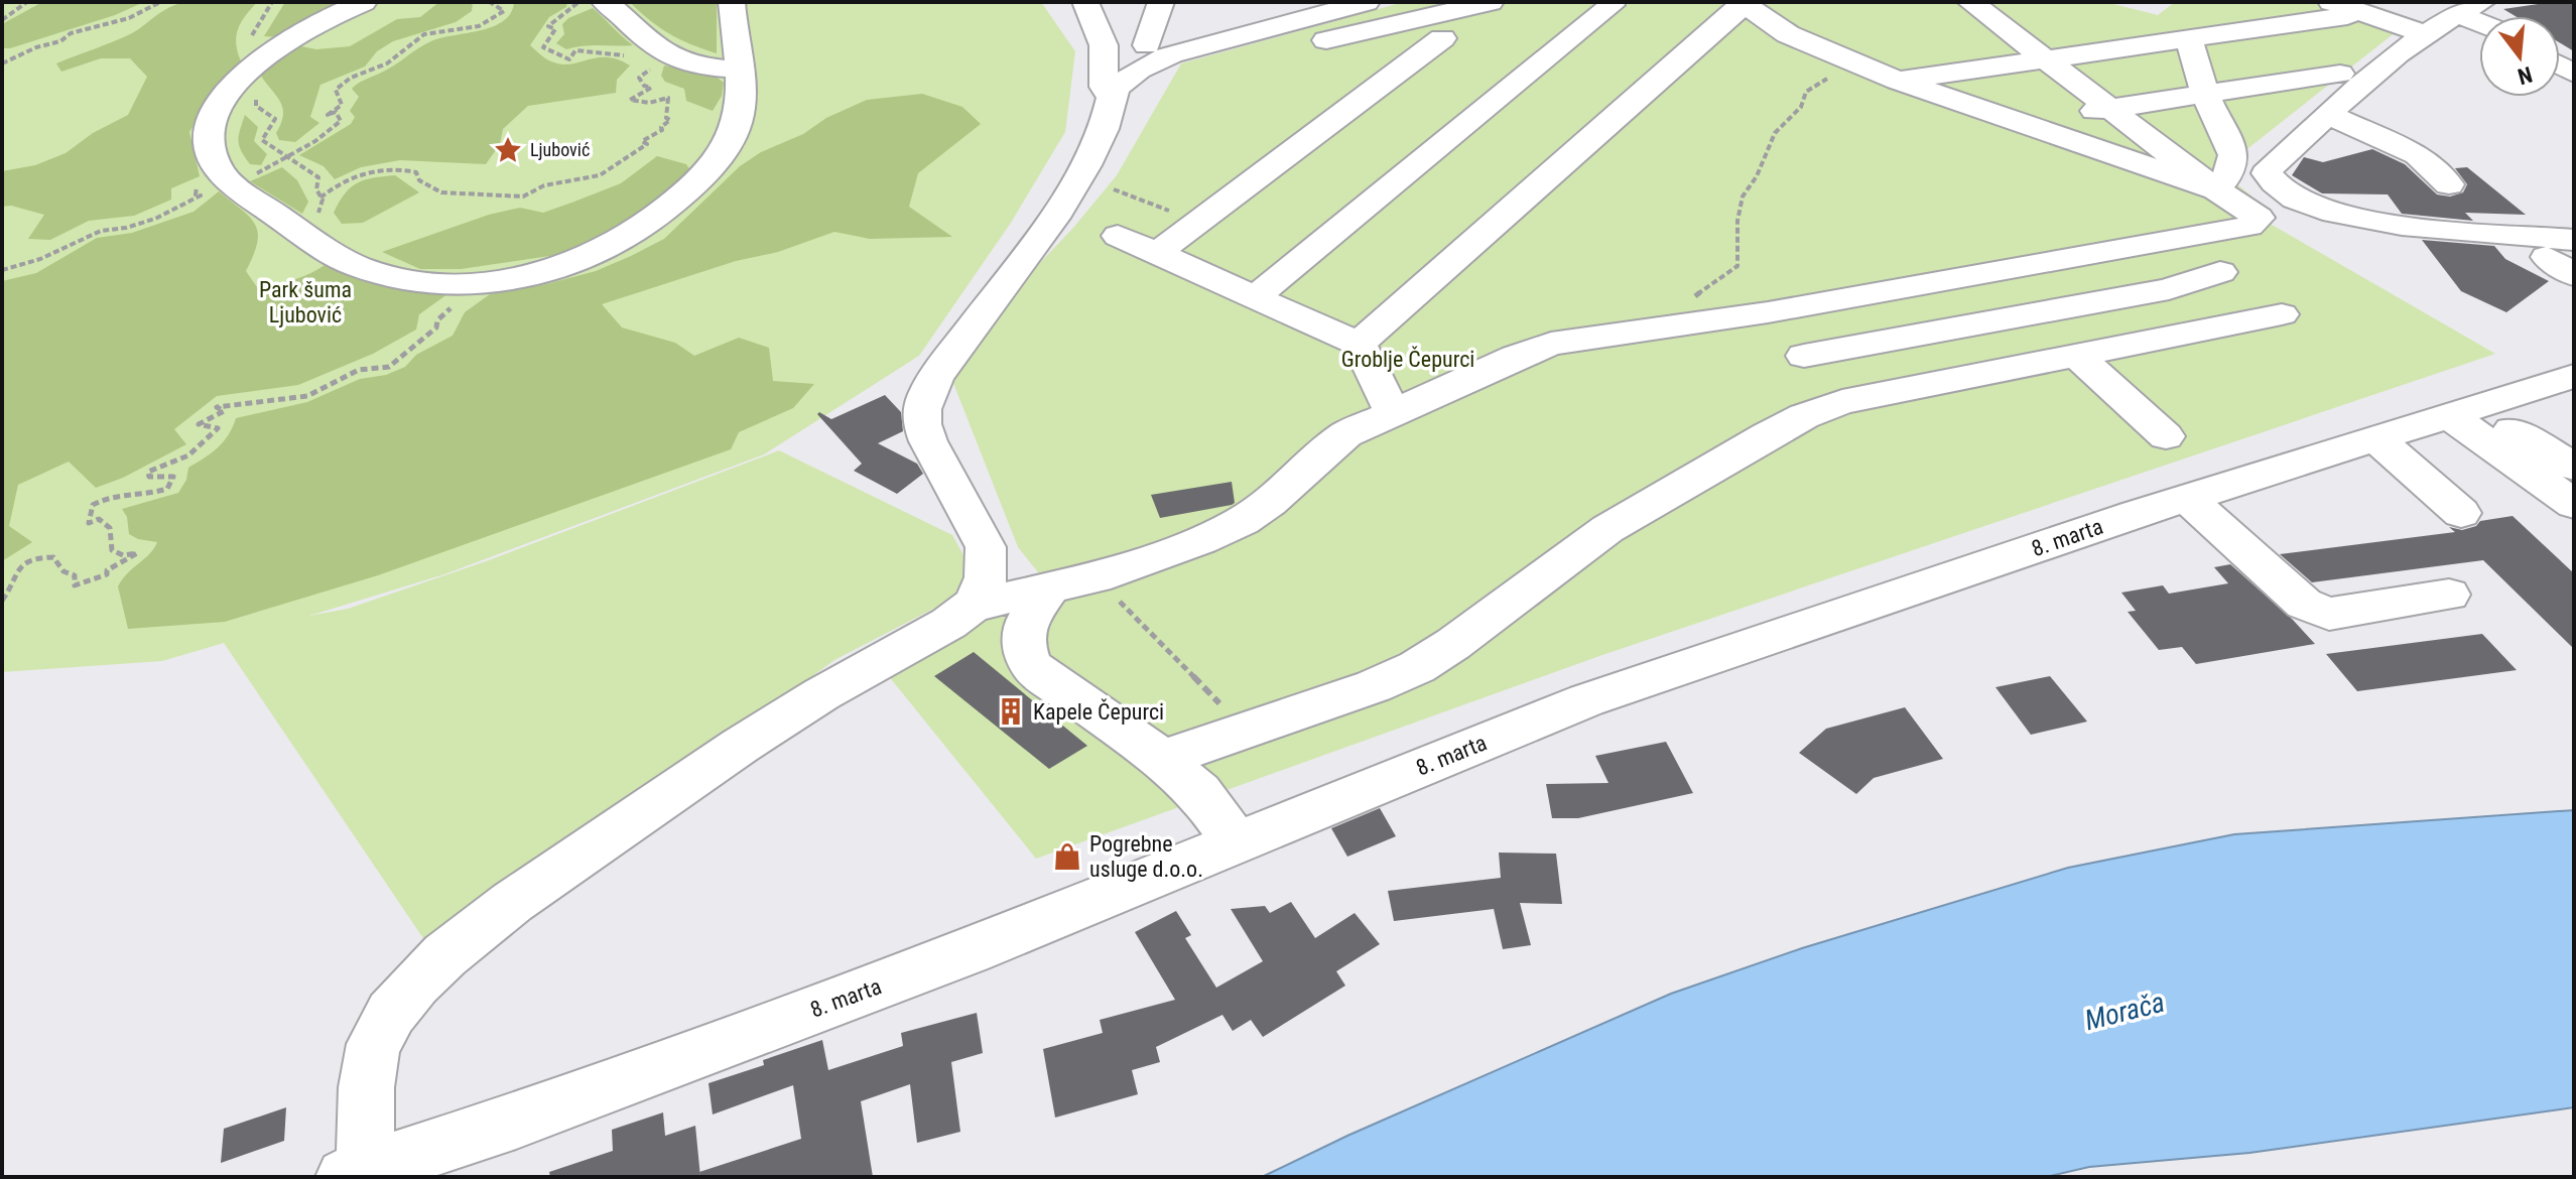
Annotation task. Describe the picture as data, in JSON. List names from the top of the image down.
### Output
{
  "streets": {
    "street": ["8. marta"]
  },
  "water": ["Morača"],
  "parks": ["Park šuma Ljubović", "Groblje Čepurci"],
  "places": {
    "place": ["Ljubović"],
    "building": ["Kapele Čepurci"],
    "shop": ["Pogrebne usluge d.o.o."]
  },
  "north": "bottom"
}
